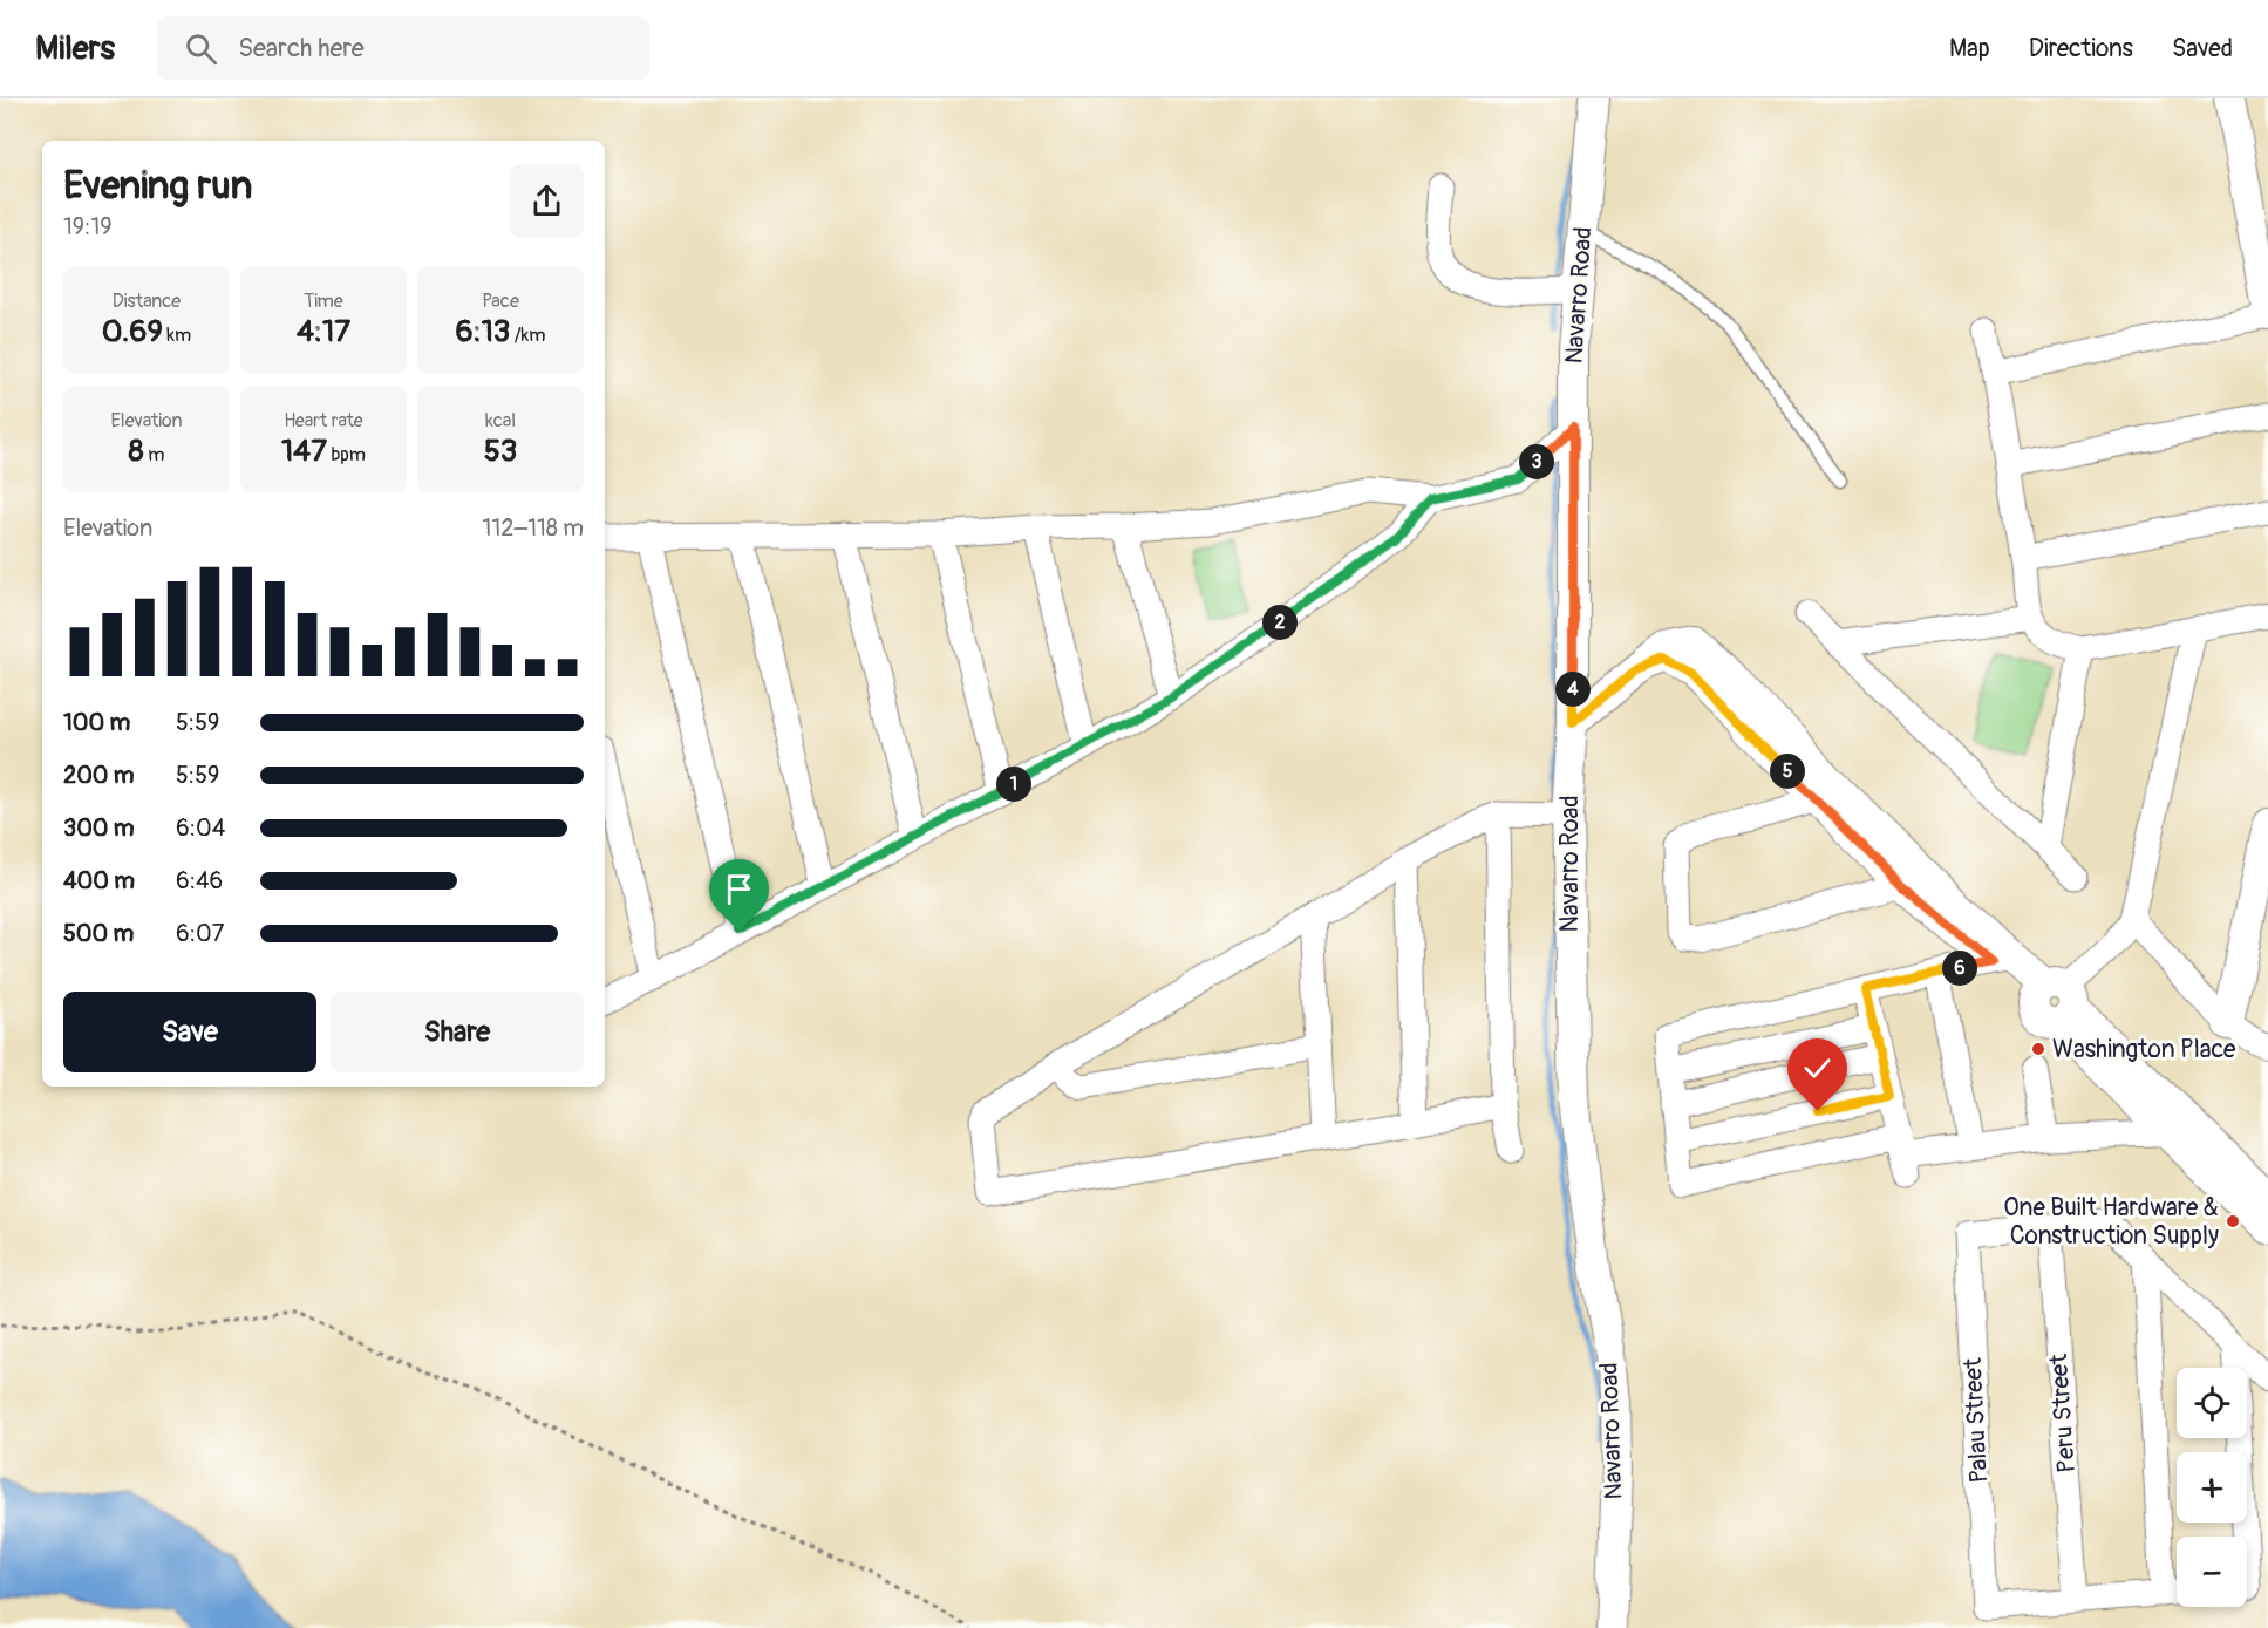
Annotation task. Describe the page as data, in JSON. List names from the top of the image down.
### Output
{
  "streets": {
    "street": ["Navarro Road", "Peru Street", "Palau Street"]
  },
  "crossings": [
    ["Peru Street", "Palau Street"]
  ],
  "places": ["Washington Place", "One Built Hardware & Construction Supply"],
  "page": {
    "header": "Milers",
    "search": "Search here",
    "nav": ["Map", "Directions", "Saved"],
    "heading": ["Evening run", "19:19"],
    "stats": [
      ["Distance", "0.69 km"],
      ["Time", "4:17"],
      ["Pace", "6:13 /km"],
      ["Elevation", "8 m"],
      ["Heart rate", "147 bpm"],
      ["kcal", "53"]
    ],
    "pins": [
      "3",
      "2",
      "4",
      "5",
      "1",
      "6"
    ],
    "chart": ["Elevation", "112–118 m"],
    "list": [
      {
        "name": "100 m",
        "note": "5:59"
      },
      {
        "name": "200 m",
        "note": "5:59"
      },
      {
        "name": "300 m",
        "note": "6:04"
      },
      {
        "name": "400 m",
        "note": "6:46"
      },
      {
        "name": "500 m",
        "note": "6:07"
      }
    ],
    "buttons": ["Save", "Share"],
    "map_buttons": ["+", "−"]
  }
}
